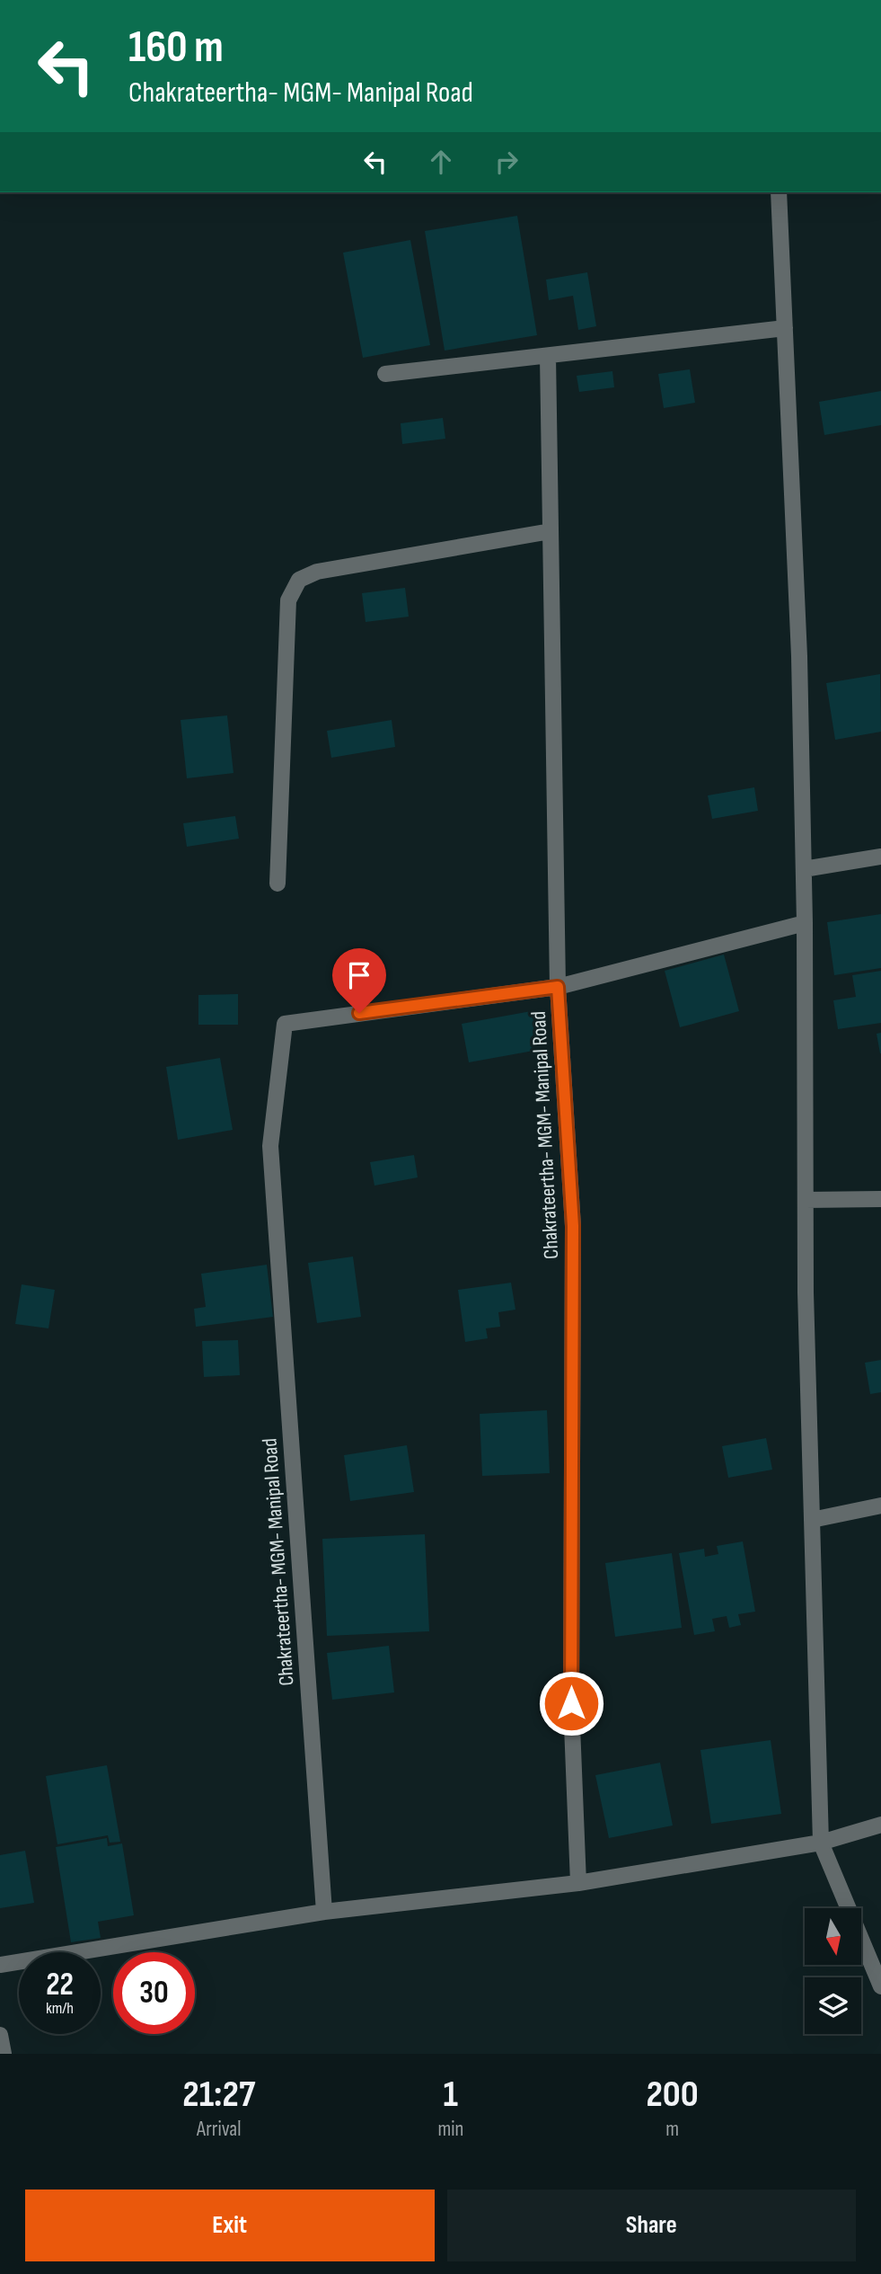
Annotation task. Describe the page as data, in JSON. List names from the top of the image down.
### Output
{
  "streets": {
    "street": ["Chakrateertha- MGM- Manipal Road"]
  },
  "north": "bottom",
  "page": {
    "turn": ["160 m", "Chakrateertha- MGM- Manipal Road"],
    "speed": "22 km/h",
    "limit": "30",
    "eta": [
      "21:27",
      "Arrival",
      "1",
      "min",
      "200",
      "m"
    ],
    "buttons": ["Exit", "Share"]
  }
}
